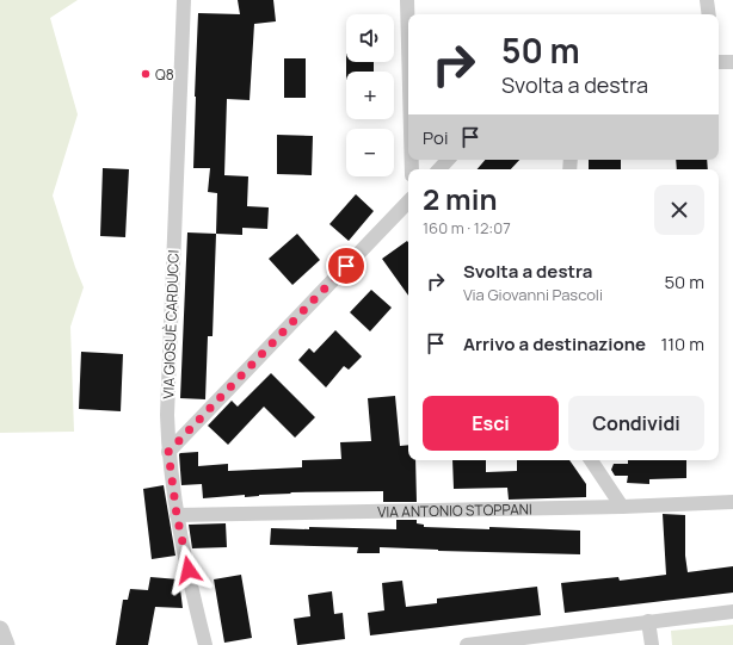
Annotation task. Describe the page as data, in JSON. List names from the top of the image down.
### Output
{
  "streets": {
    "street": ["VIA GIOSUÈ CARDUCCI", "VIA ANTONIO STOPPANI"]
  },
  "crossings": [
    ["VIA GIOSUÈ CARDUCCI", "VIA ANTONIO STOPPANI"]
  ],
  "places": ["Q8"],
  "page": {
    "map_buttons": ["+", "−"],
    "turn": ["50 m", "Svolta a destra"],
    "then": "Poi",
    "heading": ["2 min", "160 m · 12:07"],
    "list": [
      {
        "name": "Svolta a destra",
        "note": "Via Giovanni Pascoli",
        "value": "50 m"
      },
      {
        "name": "Arrivo a destinazione",
        "value": "110 m"
      }
    ],
    "buttons": ["Esci", "Condividi"]
  }
}
